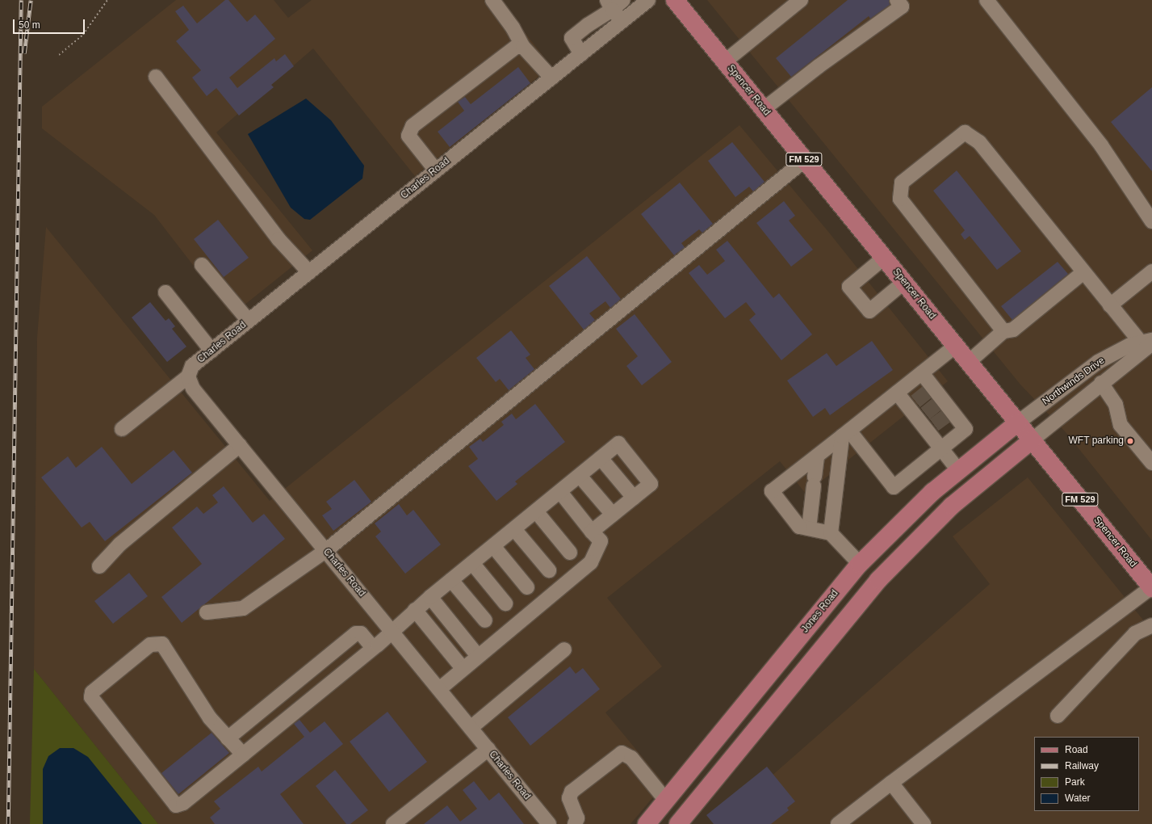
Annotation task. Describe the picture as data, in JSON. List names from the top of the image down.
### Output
{
  "streets": {
    "main road": ["Spencer Road", "FM 529", "Jones Road"],
    "street": ["Charles Road", "Northwinds Drive"]
  },
  "crossings": [
    ["Spencer Road", "Northwinds Drive"],
    ["Spencer Road", "Jones Road"],
    ["Northwinds Drive", "Jones Road"]
  ],
  "places": ["WFT parking"],
  "legend": [
    "Road",
    "Railway",
    "Park",
    "Water"
  ],
  "scale_bar": "50 m"
}
